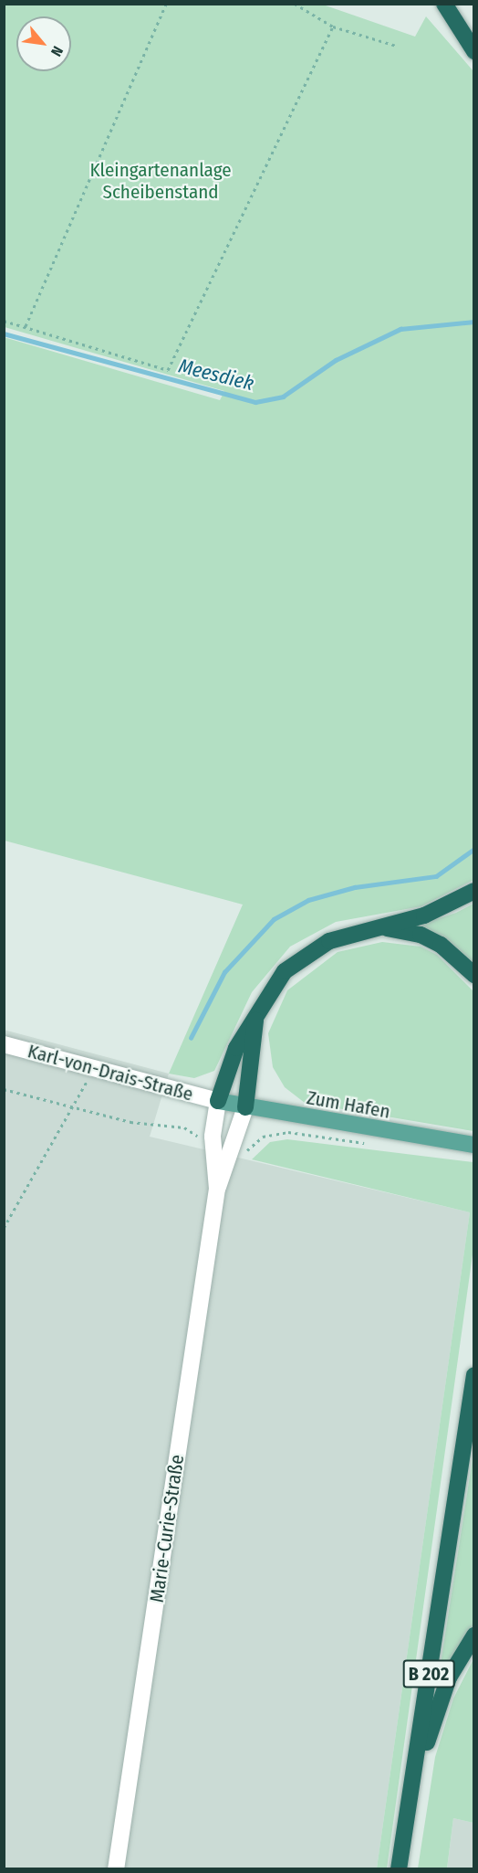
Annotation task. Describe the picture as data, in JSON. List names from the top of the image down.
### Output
{
  "streets": {
    "highway": ["B 202"],
    "main road": ["Zum Hafen"],
    "street": ["Karl-von-Drais-Straße", "Marie-Curie-Straße"]
  },
  "crossings": [
    ["Karl-von-Drais-Straße", "Zum Hafen"],
    ["Karl-von-Drais-Straße", "Marie-Curie-Straße"],
    ["Zum Hafen", "Marie-Curie-Straße"]
  ],
  "water": ["Meesdiek"],
  "parks": ["Kleingartenanlage Scheibenstand"],
  "north": "bottom right"
}
